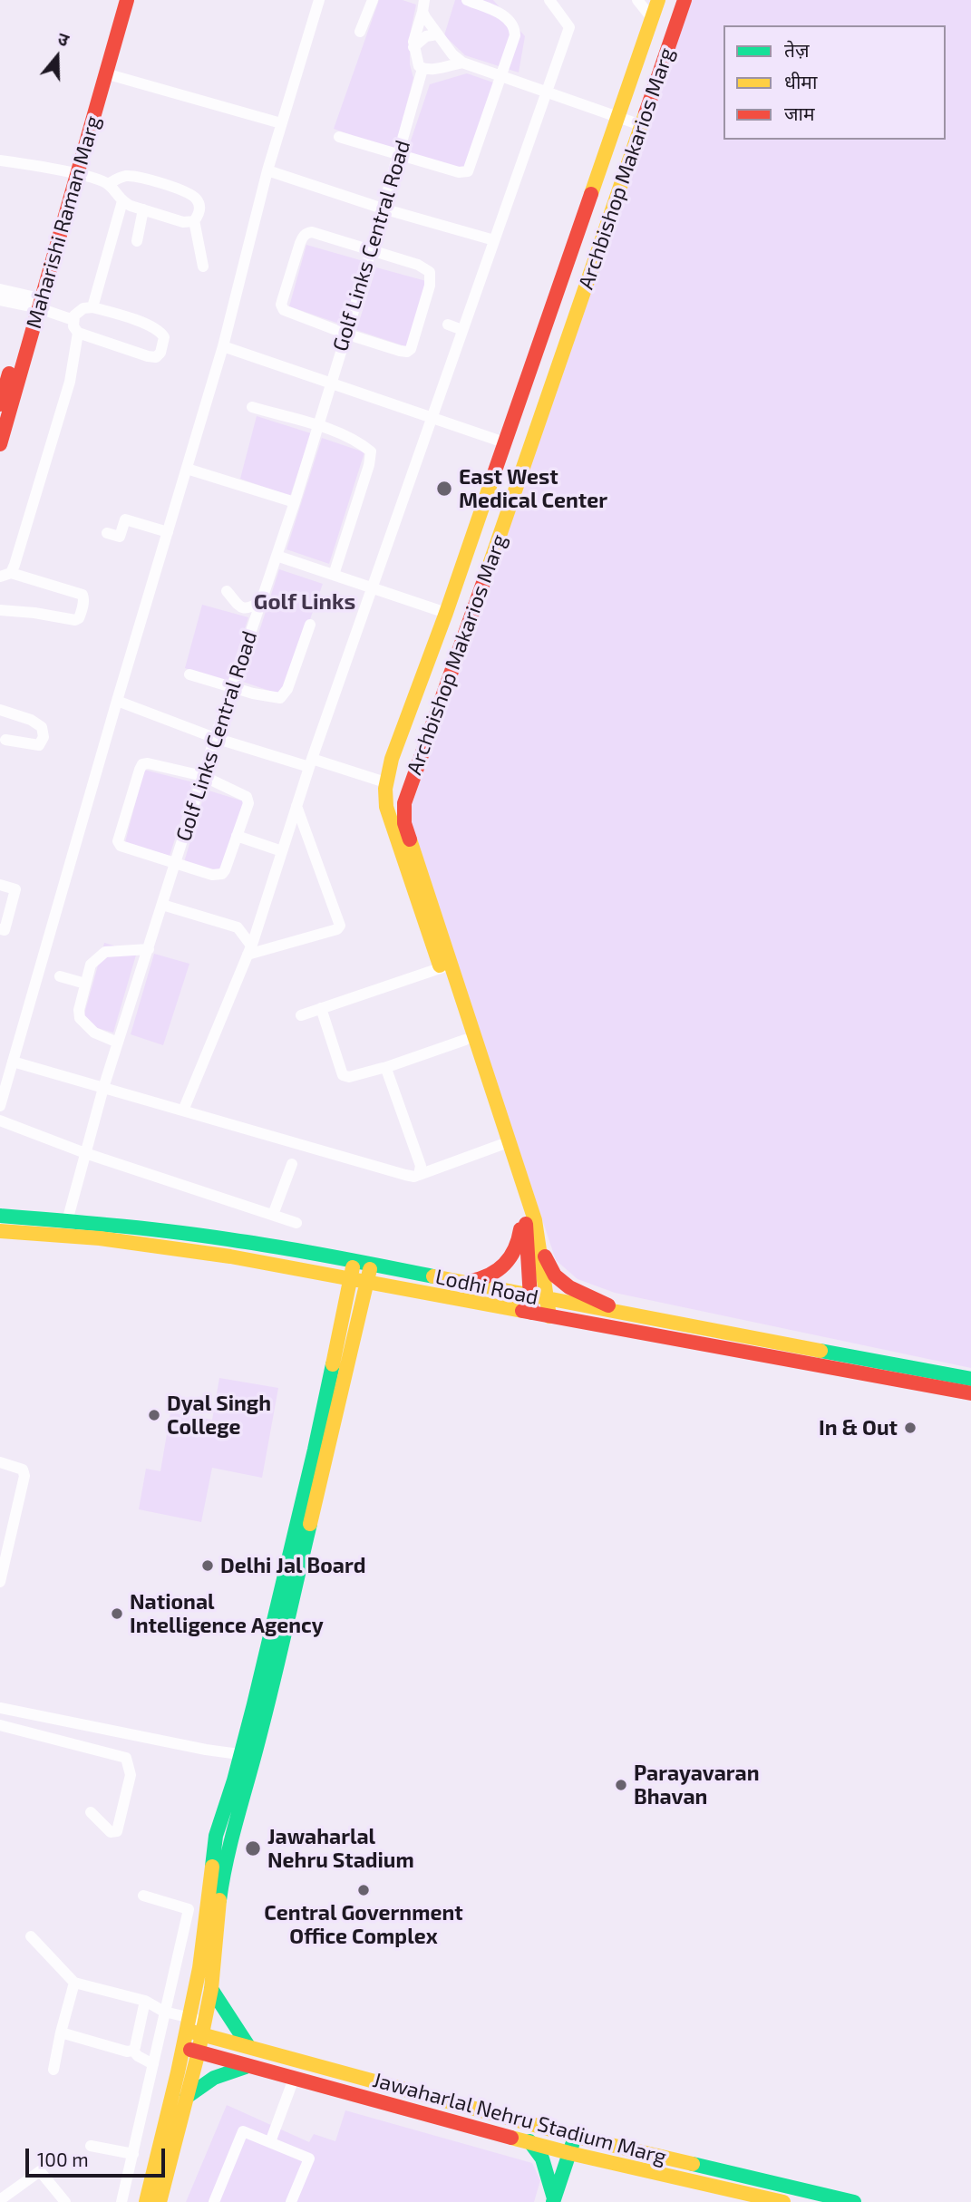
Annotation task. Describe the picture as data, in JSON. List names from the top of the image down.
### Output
{
  "streets": {
    "street": [
      "Archbishop Makarios Marg",
      "Maharishi Raman Marg",
      "Golf Links Central Road",
      "Lodhi Road",
      "Jawaharlal Nehru Stadium Marg"
    ]
  },
  "crossings": [
    ["Archbishop Makarios Marg", "Lodhi Road"],
    ["Golf Links Central Road", "Lodhi Road"]
  ],
  "districts": ["Golf Links"],
  "places": [
    "East West Medical Center",
    "Dyal Singh College",
    "In & Out",
    "Delhi Jal Board",
    "National Intelligence Agency",
    "Parayavaran Bhavan",
    "Jawaharlal Nehru Stadium",
    "Central Government Office Complex"
  ],
  "legend": ["तेज़", "धीमा", "जाम"],
  "scale_bar": "100 m",
  "north": "top"
}
